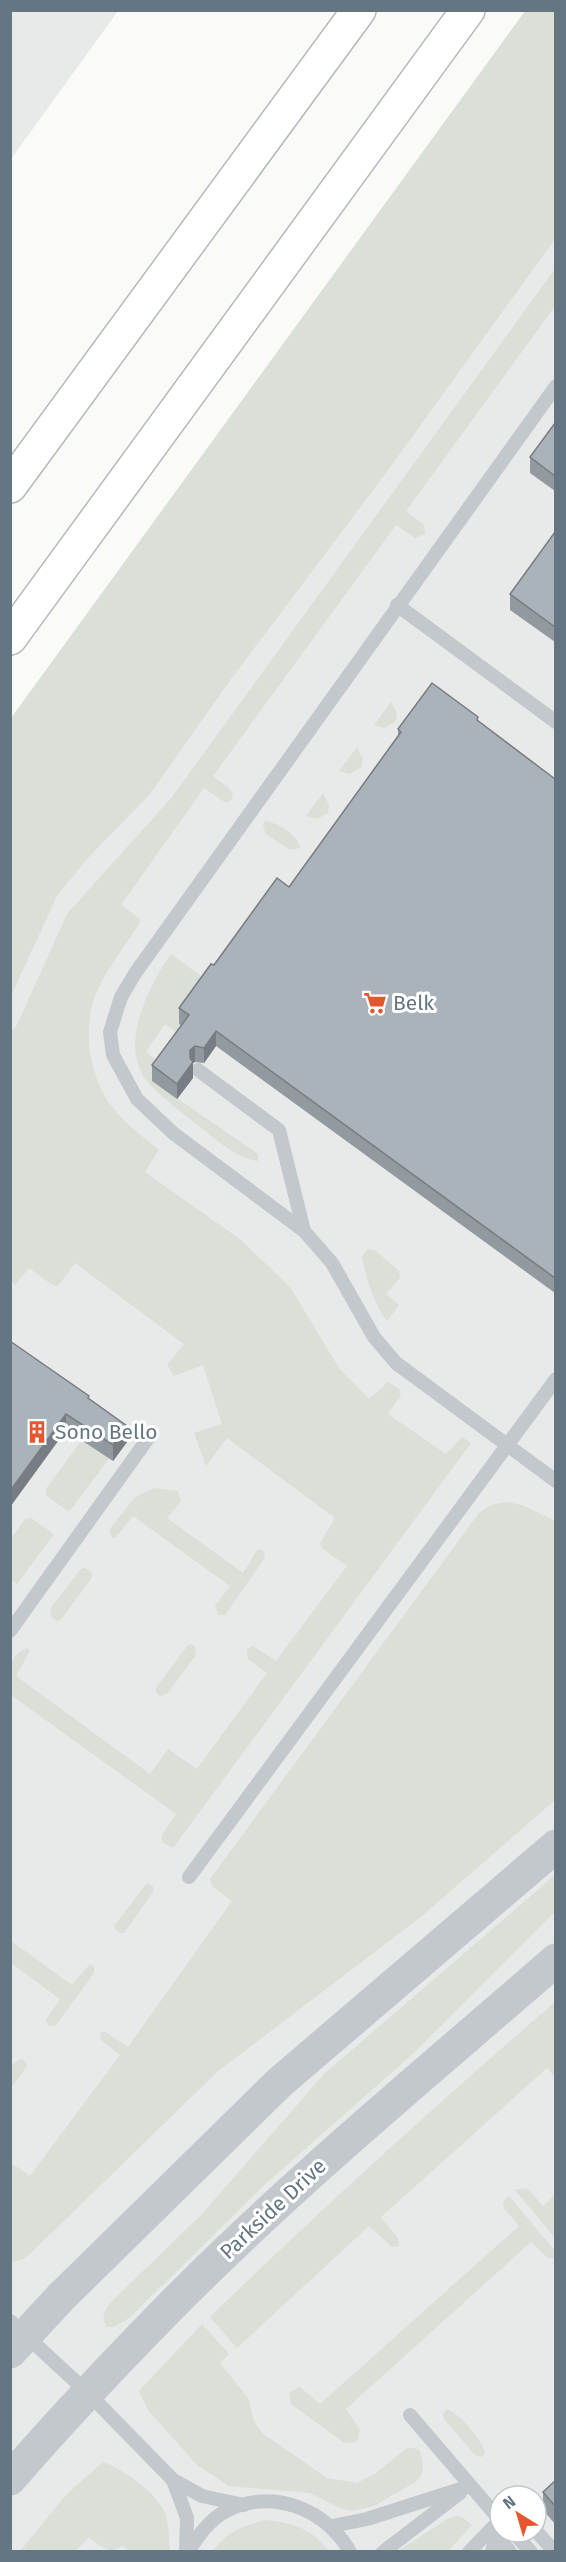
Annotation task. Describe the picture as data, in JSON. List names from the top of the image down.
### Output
{
  "streets": {
    "street": ["Parkside Drive"]
  },
  "places": {
    "supermarket": ["Belk"],
    "building": ["Sono Bello"]
  },
  "north": "top left"
}
